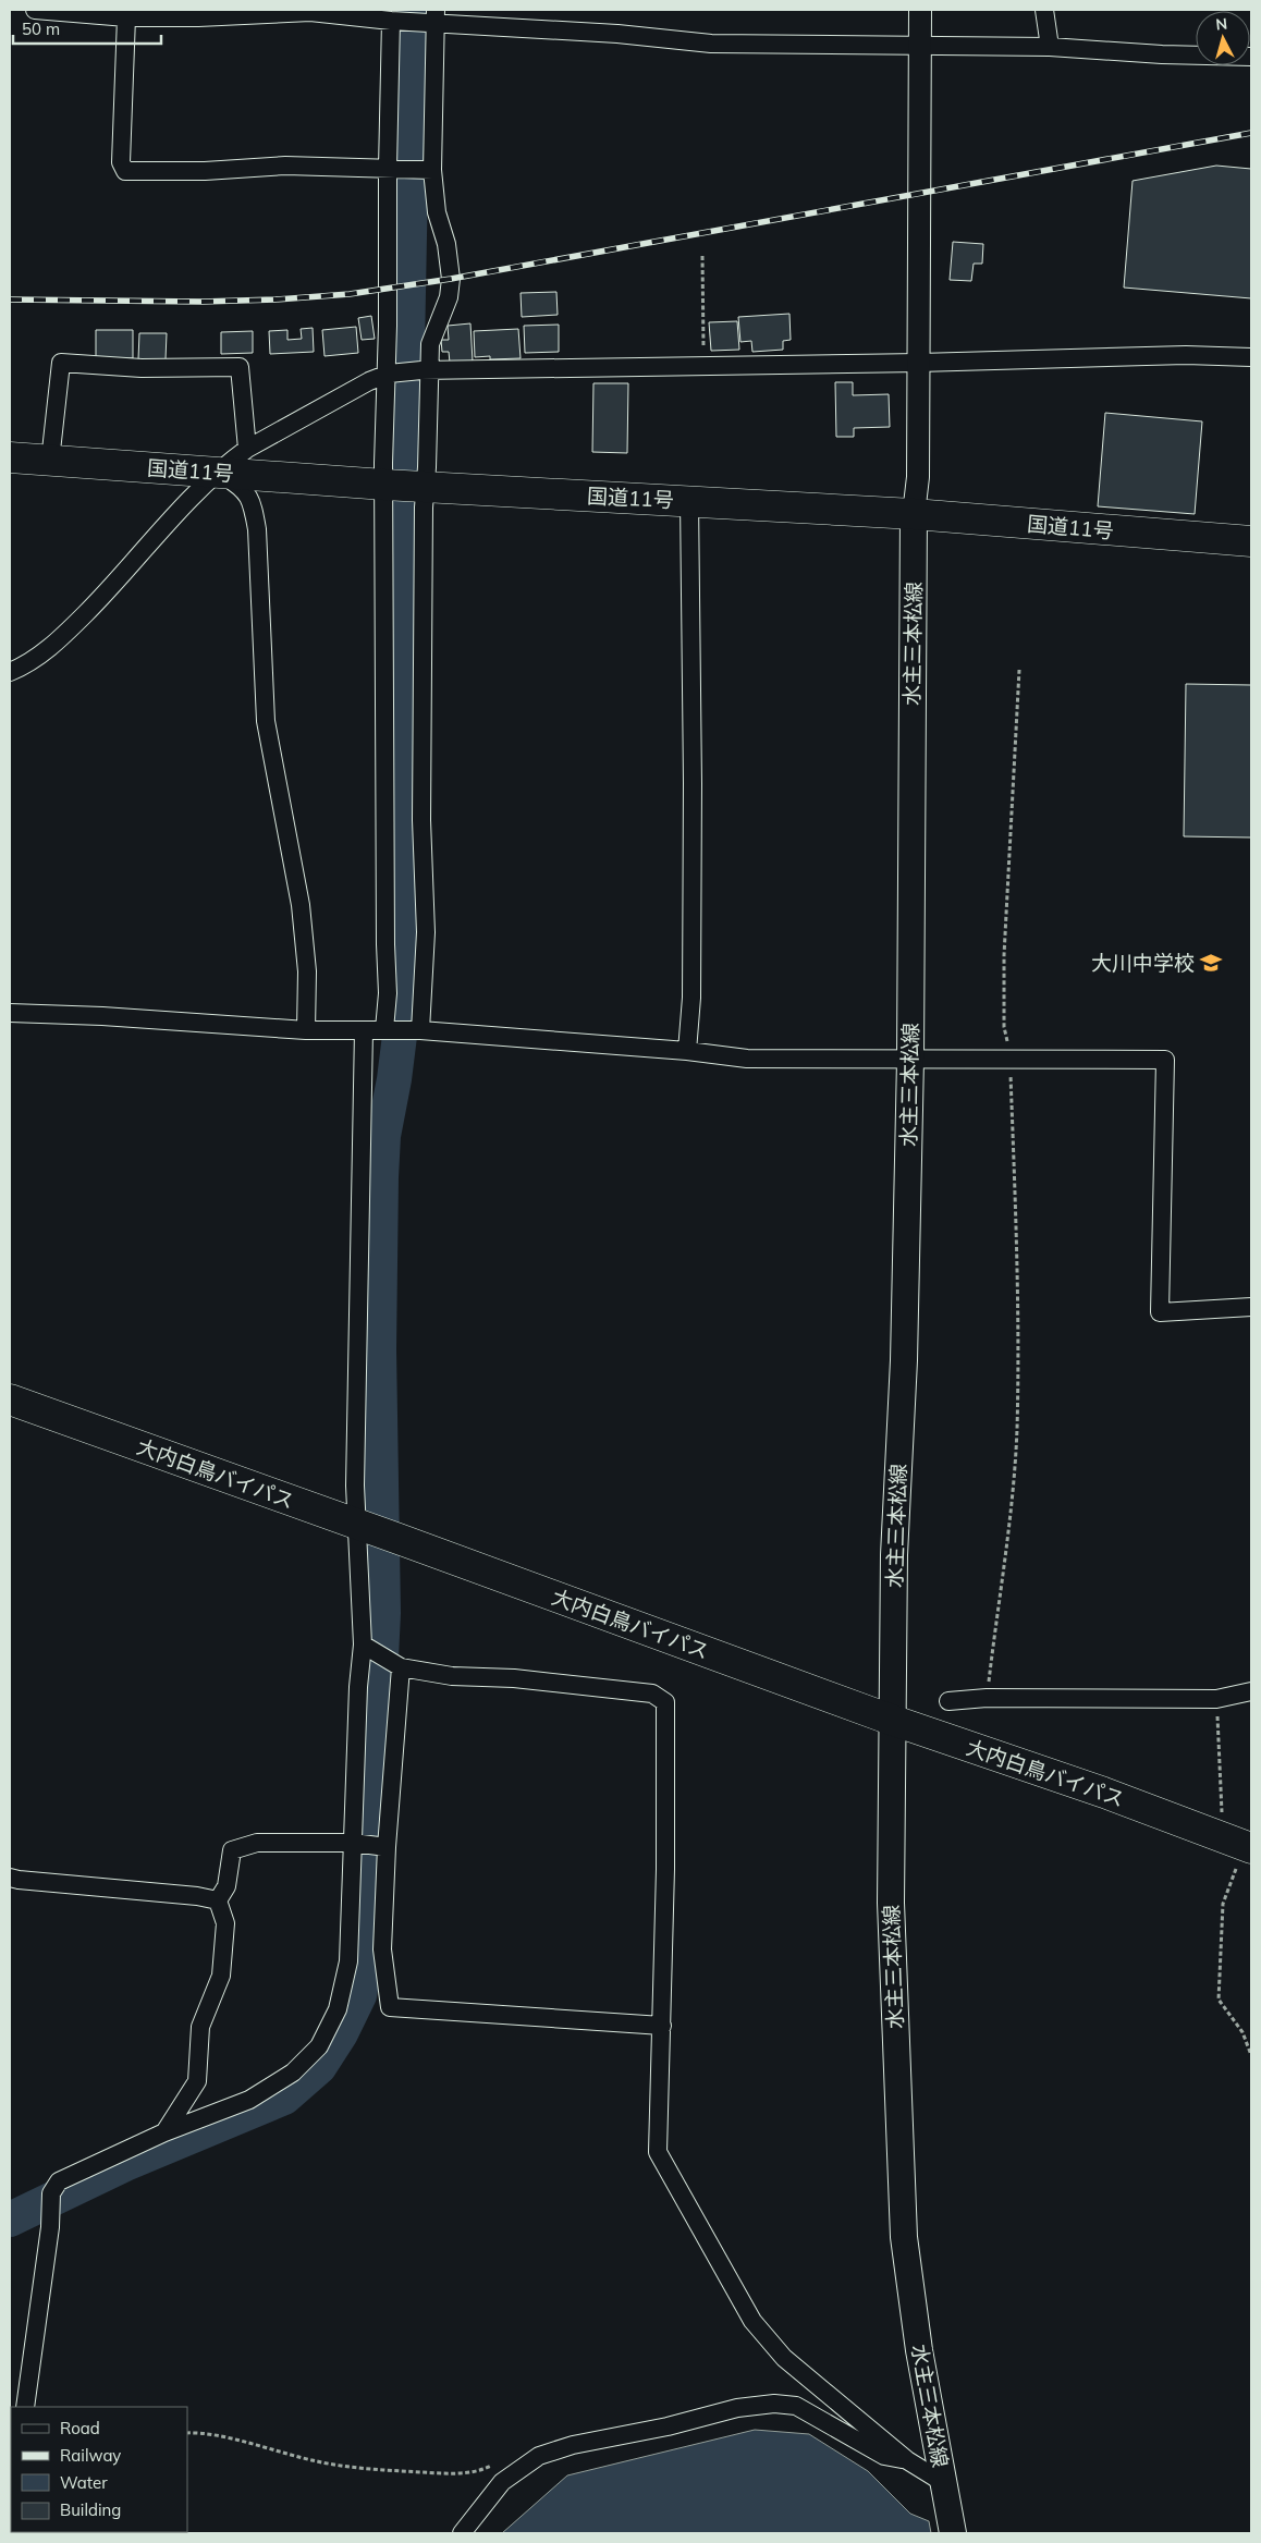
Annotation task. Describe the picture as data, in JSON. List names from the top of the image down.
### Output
{
  "streets": {
    "highway": ["国道11号", "大内白鳥バイパス"],
    "main road": ["水主三本松線"]
  },
  "crossings": [
    ["国道11号", "水主三本松線"],
    ["水主三本松線", "大内白鳥バイパス"]
  ],
  "places": {
    "school or university": ["大川中学校"]
  },
  "legend": [
    "Road",
    "Railway",
    "Water",
    "Building"
  ],
  "scale_bar": "50 m",
  "north": "top"
}
